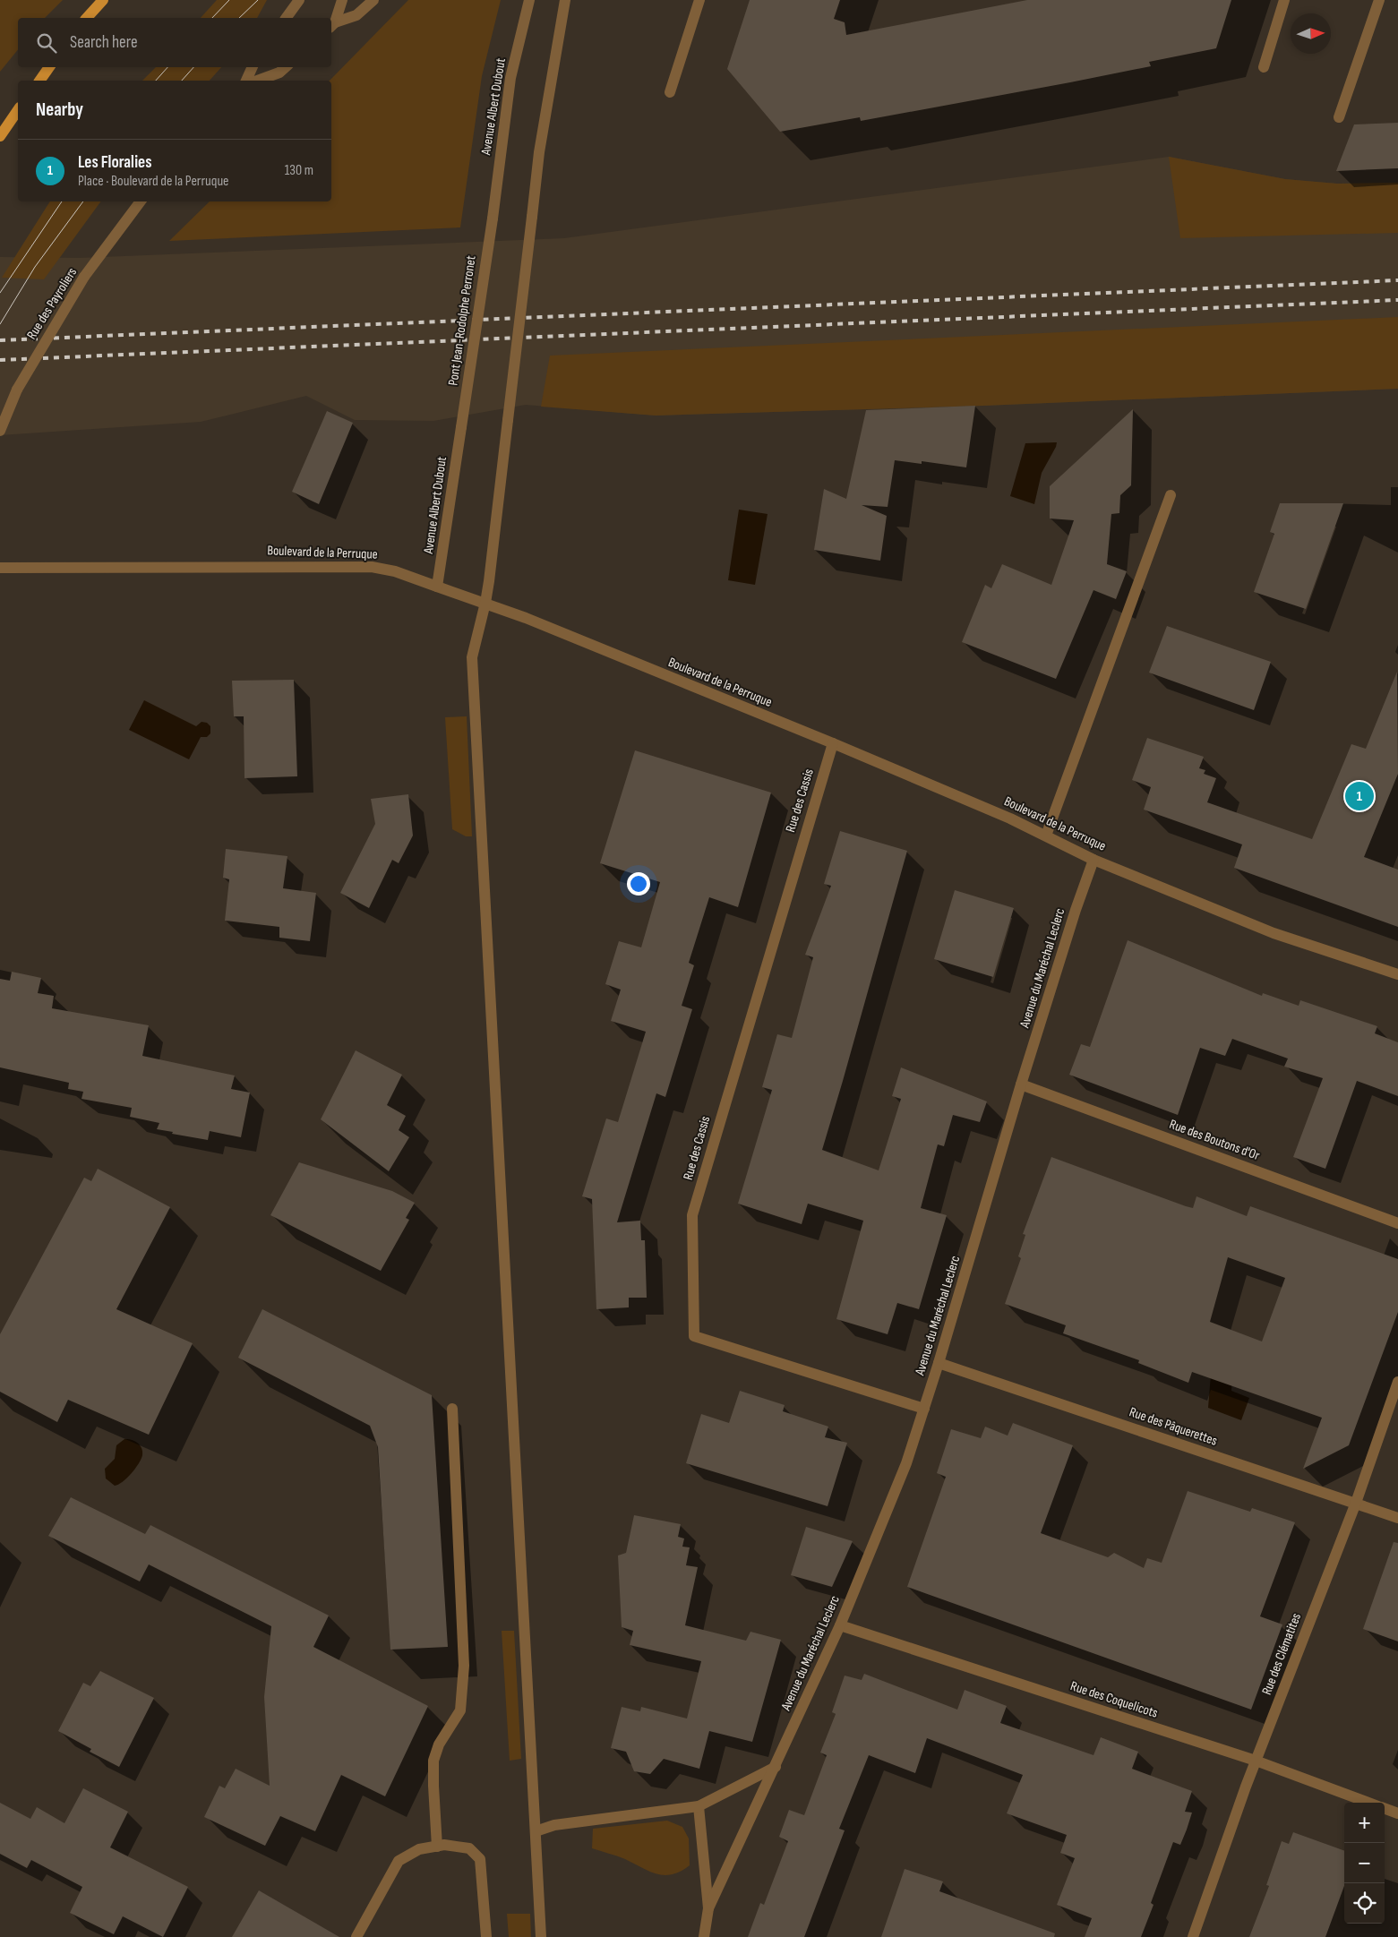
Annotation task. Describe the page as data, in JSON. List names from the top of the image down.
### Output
{
  "streets": {
    "street": [
      "Avenue Albert Dubout",
      "Rue des Payroliers",
      "Pont Jean-Rodolphe Perronet",
      "Boulevard de la Perruque",
      "Rue des Cassis",
      "Avenue du Maréchal Leclerc",
      "Rue des Boutons d'Or",
      "Rue des Pâquerettes",
      "Rue des Clématites",
      "Rue des Coquelicots"
    ]
  },
  "crossings": [
    ["Avenue Albert Dubout", "Pont Jean-Rodolphe Perronet"],
    ["Avenue Albert Dubout", "Boulevard de la Perruque"],
    ["Boulevard de la Perruque", "Rue des Cassis"],
    ["Boulevard de la Perruque", "Avenue du Maréchal Leclerc"],
    ["Rue des Cassis", "Avenue du Maréchal Leclerc"],
    ["Avenue du Maréchal Leclerc", "Rue des Boutons d'Or"],
    ["Avenue du Maréchal Leclerc", "Rue des Pâquerettes"],
    ["Avenue du Maréchal Leclerc", "Rue des Coquelicots"],
    ["Rue des Pâquerettes", "Rue des Clématites"],
    ["Rue des Clématites", "Rue des Coquelicots"]
  ],
  "north": "right",
  "page": {
    "search": "Search here",
    "heading": "Nearby",
    "list": [
      {
        "mark": "1",
        "name": "Les Floralies",
        "note": "Place · Boulevard de la Perruque",
        "value": "130 m"
      }
    ],
    "pins": "1",
    "map_buttons": ["+", "−"]
  }
}
